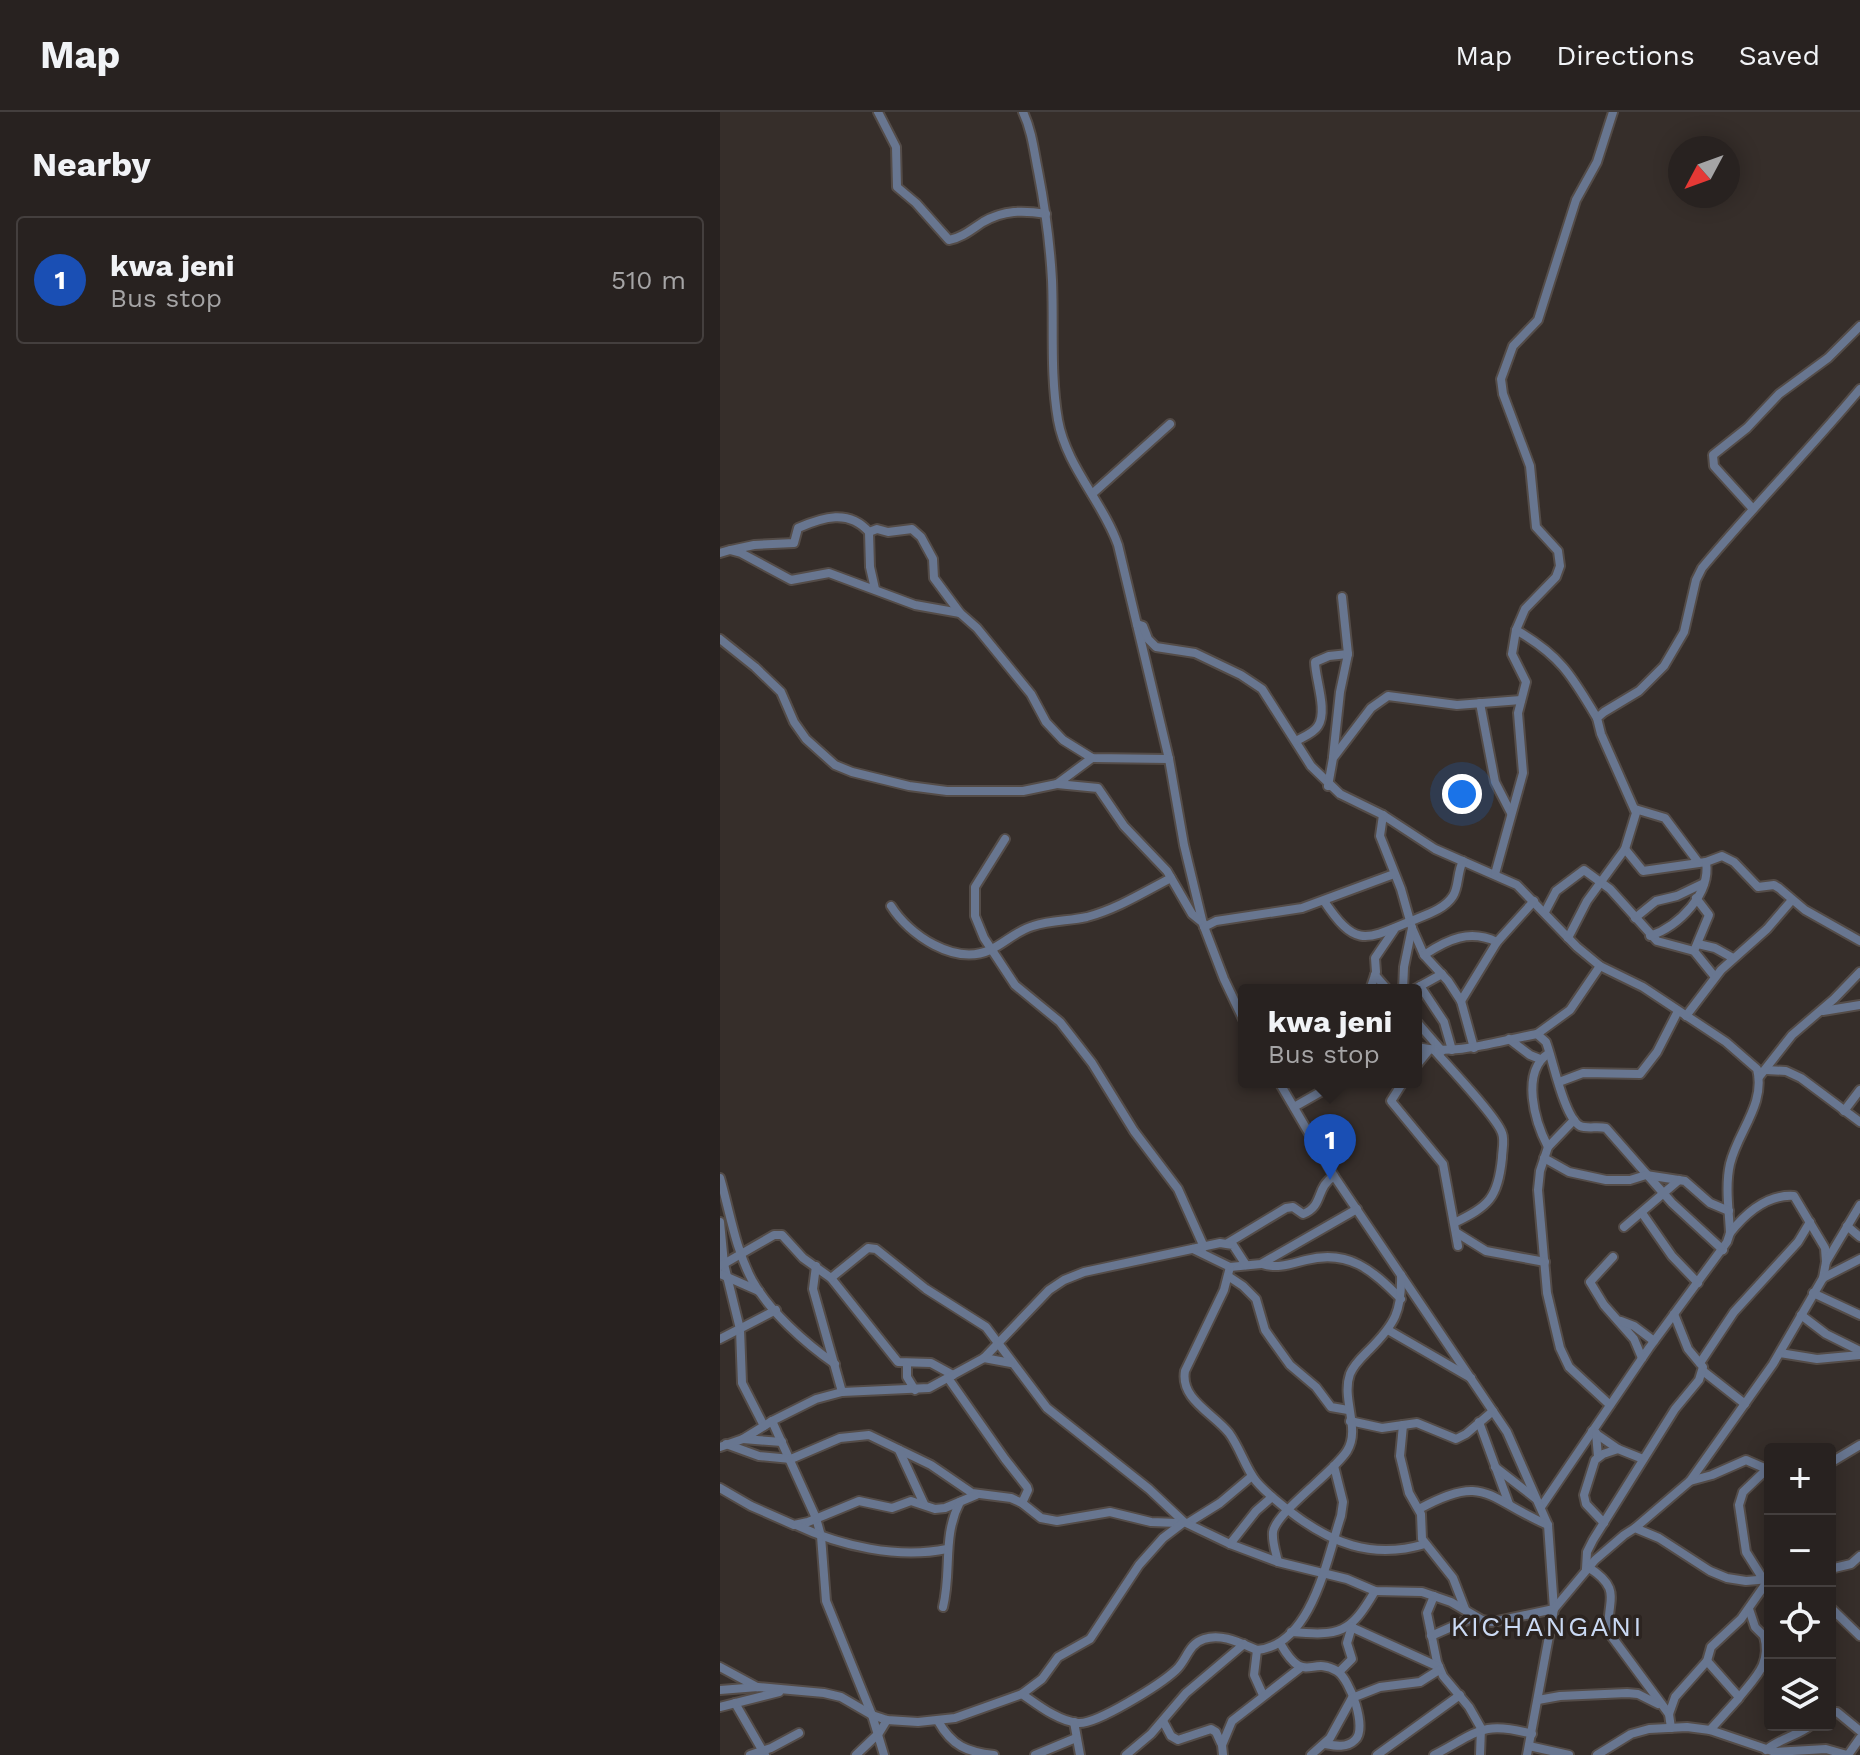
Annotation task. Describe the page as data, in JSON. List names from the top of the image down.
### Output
{
  "districts": ["KICHANGANI"],
  "north": "bottom left",
  "page": {
    "header": "Map",
    "nav": ["Map", "Directions", "Saved"],
    "heading": "Nearby",
    "list": [
      {
        "mark": "1",
        "name": "kwa jeni",
        "note": "Bus stop",
        "value": "510 m"
      }
    ],
    "popup": ["kwa jeni", "Bus stop"],
    "pins": "1",
    "map_buttons": ["+", "−"]
  }
}
